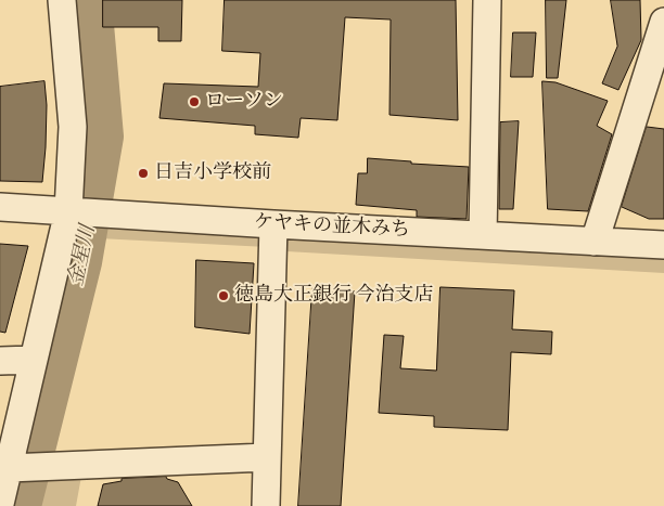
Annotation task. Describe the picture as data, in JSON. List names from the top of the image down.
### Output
{
  "streets": {
    "street": ["ケヤキの並木みち"]
  },
  "water": ["金星川"],
  "places": ["ローソン", "日吉小学校前", "徳島大正銀行 今治支店"]
}
